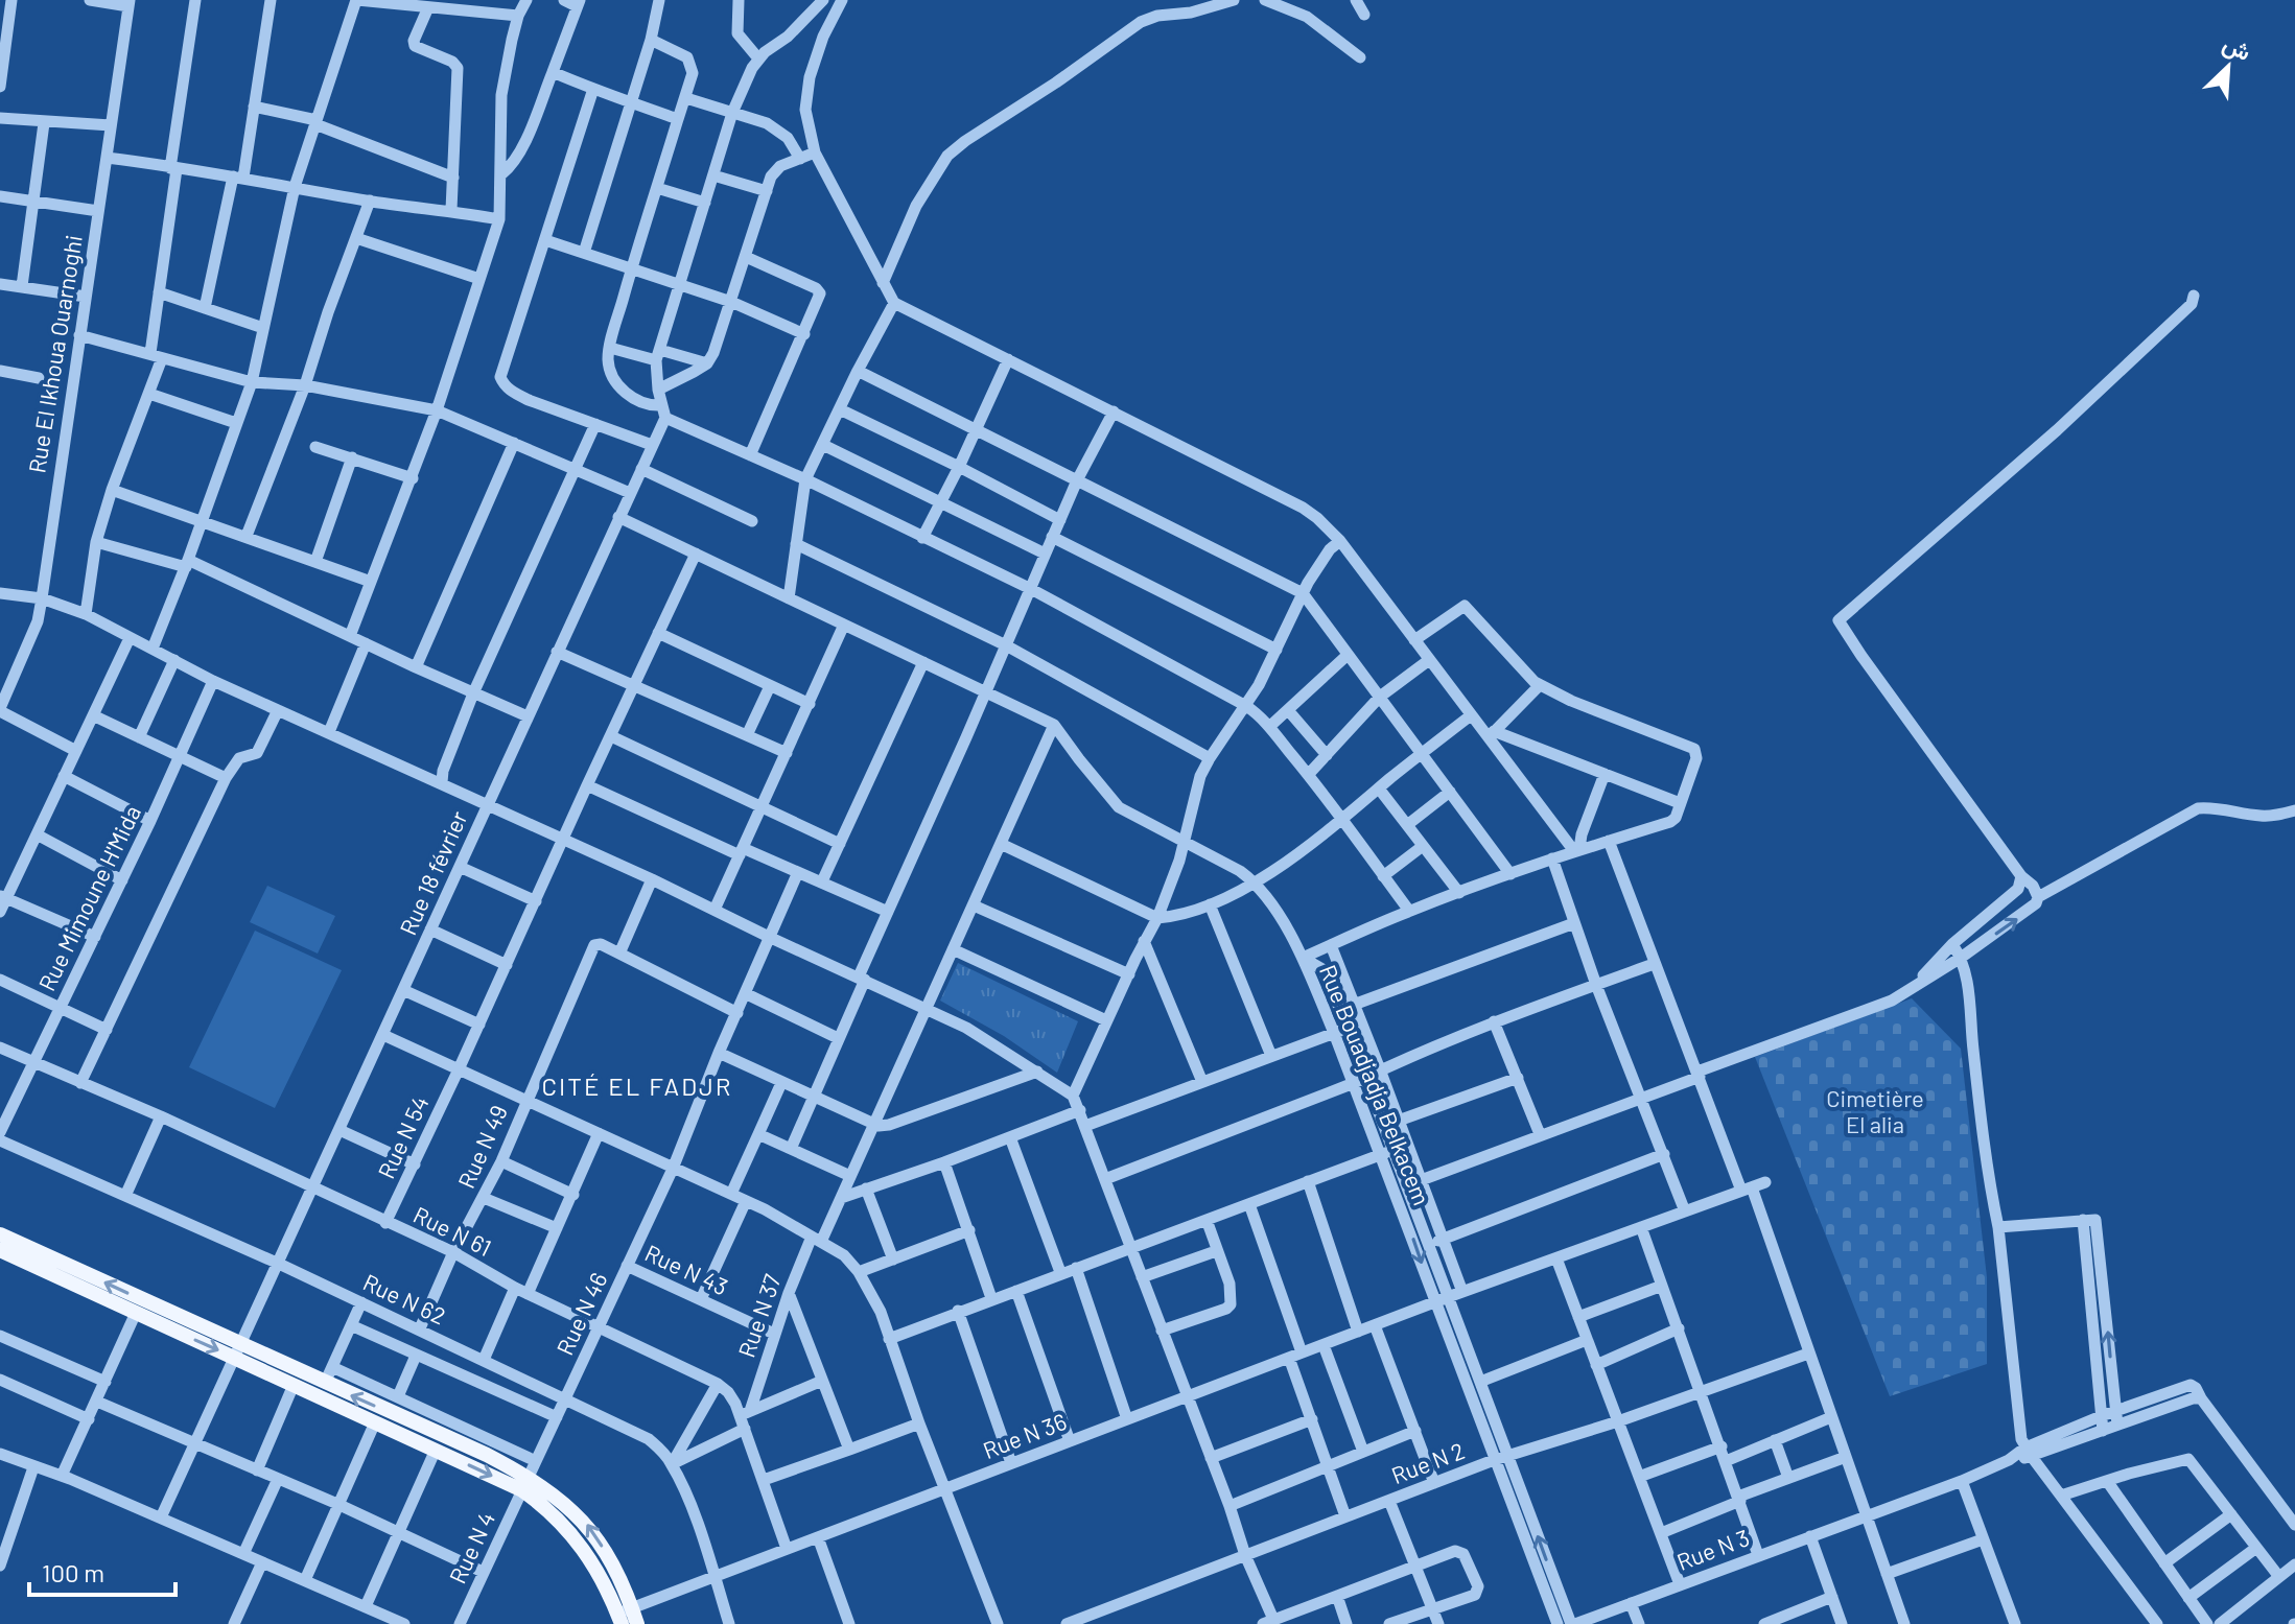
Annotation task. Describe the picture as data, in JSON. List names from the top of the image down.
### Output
{
  "streets": {
    "street": [
      "Rue EI Ikhoua Ouarnoghi",
      "Rue 18 février",
      "Rue Mimoune H'Mida",
      "Rue Bouadjadja Belkacem",
      "Rue N 54",
      "Rue N 49",
      "Rue N 61",
      "Rue N 43",
      "Rue N 62",
      "Rue N 46",
      "Rue N 37",
      "Rue N 36",
      "Rue N 2",
      "Rue N 4",
      "Rue N 3"
    ]
  },
  "crossings": [
    ["Rue 18 février", "Rue N 61"],
    ["Rue 18 février", "Rue N 62"],
    ["Rue Mimoune H'Mida", "Rue N 61"],
    ["Rue Bouadjadja Belkacem", "Rue N 36"],
    ["Rue Bouadjadja Belkacem", "Rue N 2"],
    ["Rue Bouadjadja Belkacem", "Rue N 3"],
    ["Rue N 54", "Rue N 61"],
    ["Rue N 49", "Rue N 61"],
    ["Rue N 49", "Rue N 62"],
    ["Rue N 61", "Rue N 46"],
    ["Rue N 61", "Rue N 37"],
    ["Rue N 61", "Rue N 36"],
    ["Rue N 43", "Rue N 46"],
    ["Rue N 43", "Rue N 37"],
    ["Rue N 62", "Rue N 46"],
    ["Rue N 62", "Rue N 36"],
    ["Rue N 46", "Rue N 4"]
  ],
  "districts": ["CITÉ EL FADJR"],
  "parks": ["Cimetière El alia"],
  "scale_bar": "100 m",
  "north": "top right"
}
